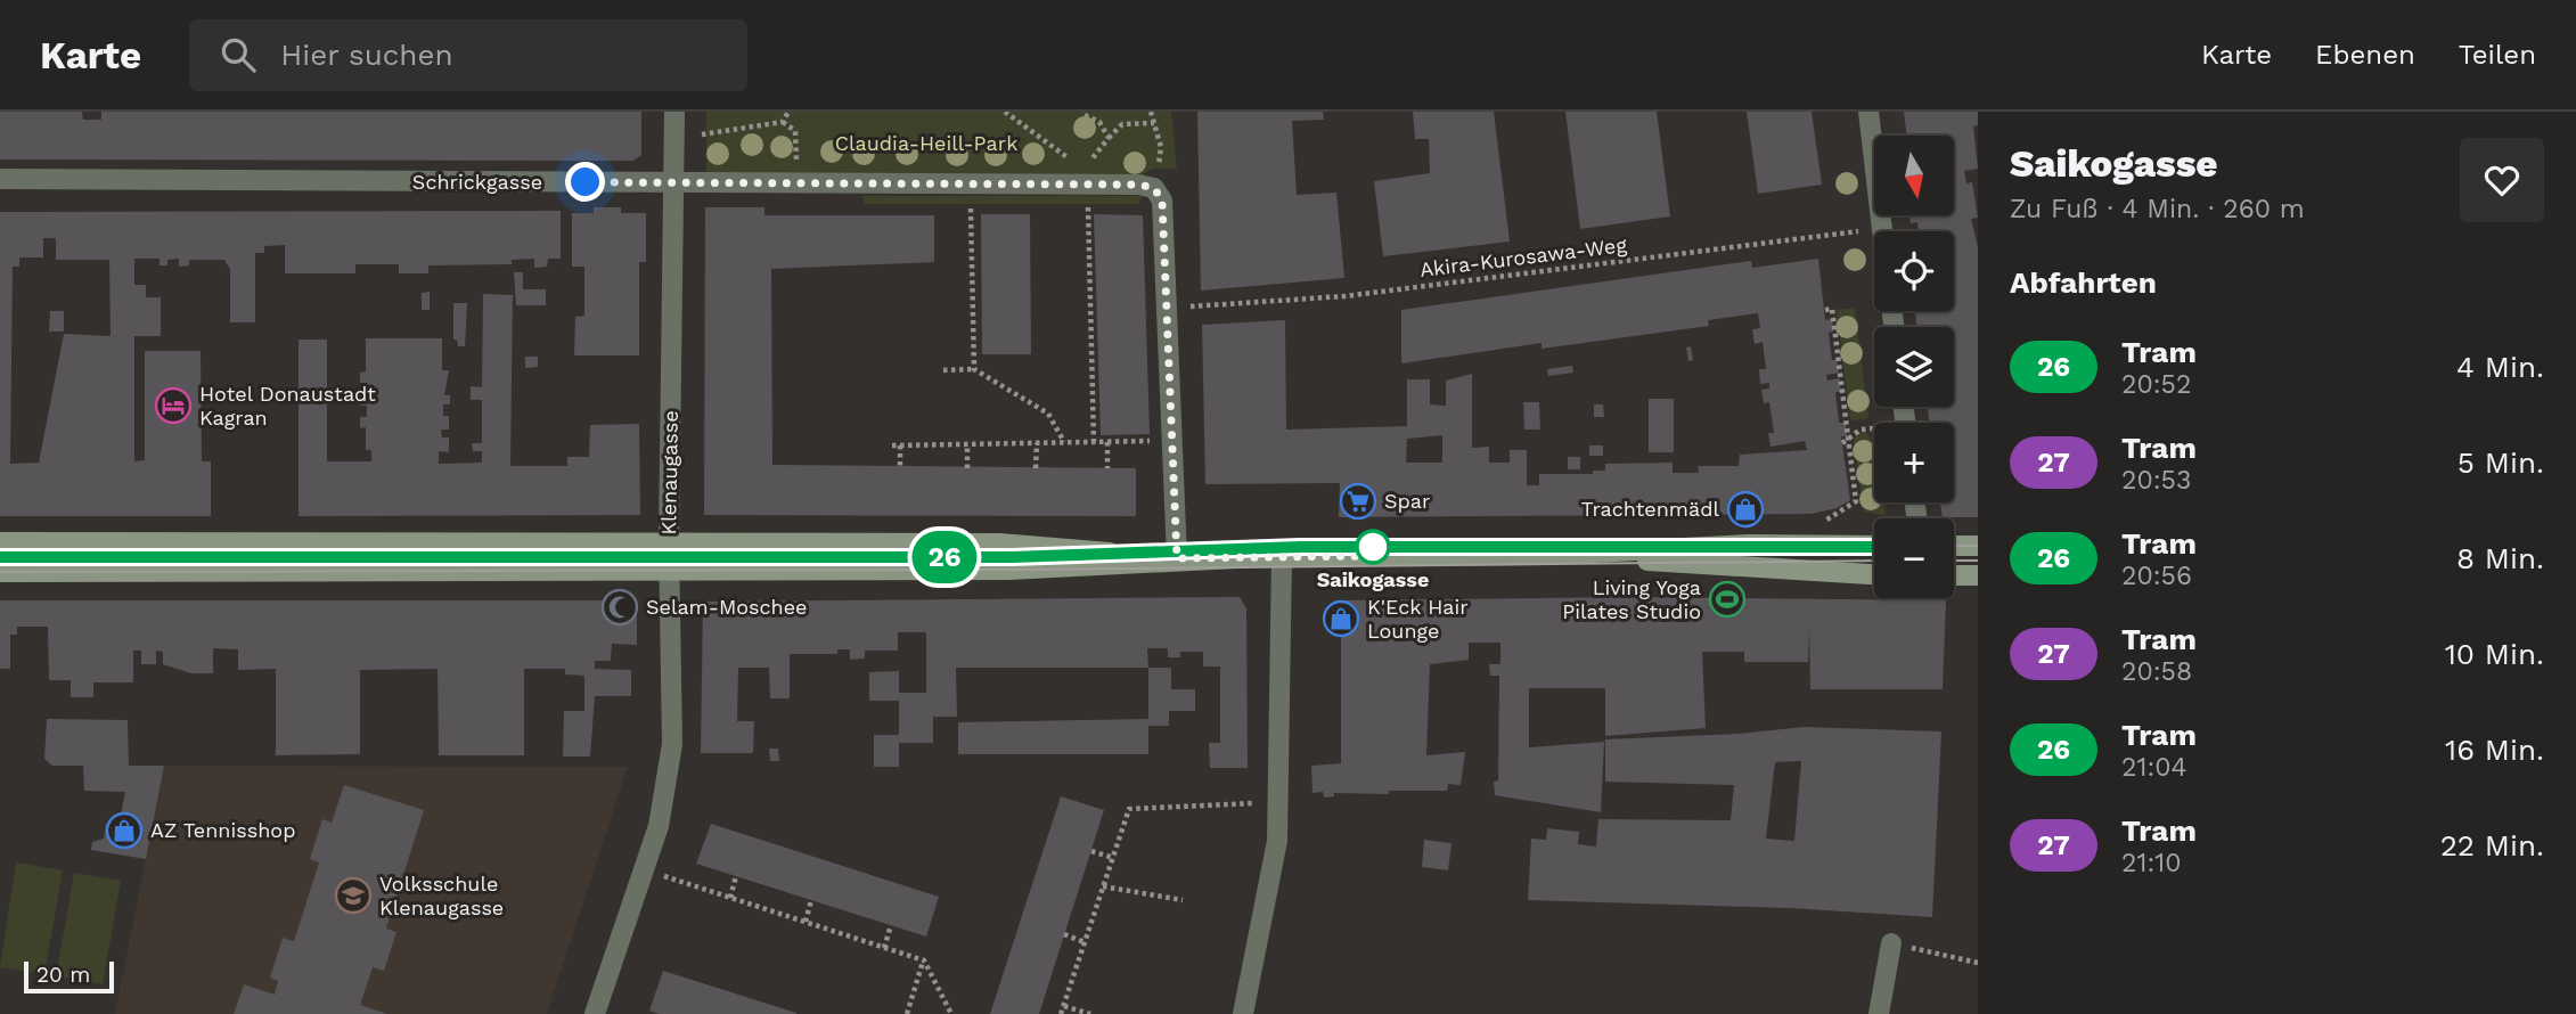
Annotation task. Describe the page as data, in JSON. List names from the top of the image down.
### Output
{
  "streets": {
    "street": ["Schrickgasse", "Klenaugasse"],
    "path": ["Akira-Kurosawa-Weg"]
  },
  "crossings": [
    ["Schrickgasse", "Klenaugasse"]
  ],
  "parks": ["Claudia-Heill-Park"],
  "places": {
    "hotel": ["Hotel Donaustadt Kagran"],
    "supermarket": ["Spar"],
    "shop": ["Trachtenmädl", "K'Eck Hair Lounge", "AZ Tennisshop"],
    "other": ["Saikogasse"],
    "sports": ["Living Yoga Pilates Studio"],
    "mosque": ["Selam-Moschee"],
    "school or university": ["Volksschule Klenaugasse"]
  },
  "lines": ["tram line 26"],
  "scale_bar": "20 m",
  "north": "bottom",
  "page": {
    "header": "Karte",
    "search": "Hier suchen",
    "nav": ["Karte", "Ebenen", "Teilen"],
    "on_map": "26",
    "heading": [
      ["Saikogasse", "Zu Fuß · 4 Min. · 260 m"],
      "Abfahrten"
    ],
    "map_buttons": ["+", "−"],
    "list": [
      {
        "mark": "26",
        "name": "Tram",
        "note": "20:52",
        "value": "4 Min."
      },
      {
        "mark": "27",
        "name": "Tram",
        "note": "20:53",
        "value": "5 Min."
      },
      {
        "mark": "26",
        "name": "Tram",
        "note": "20:56",
        "value": "8 Min."
      },
      {
        "mark": "27",
        "name": "Tram",
        "note": "20:58",
        "value": "10 Min."
      },
      {
        "mark": "26",
        "name": "Tram",
        "note": "21:04",
        "value": "16 Min."
      },
      {
        "mark": "27",
        "name": "Tram",
        "note": "21:10",
        "value": "22 Min."
      }
    ],
    "scale": "20 m"
  }
}
